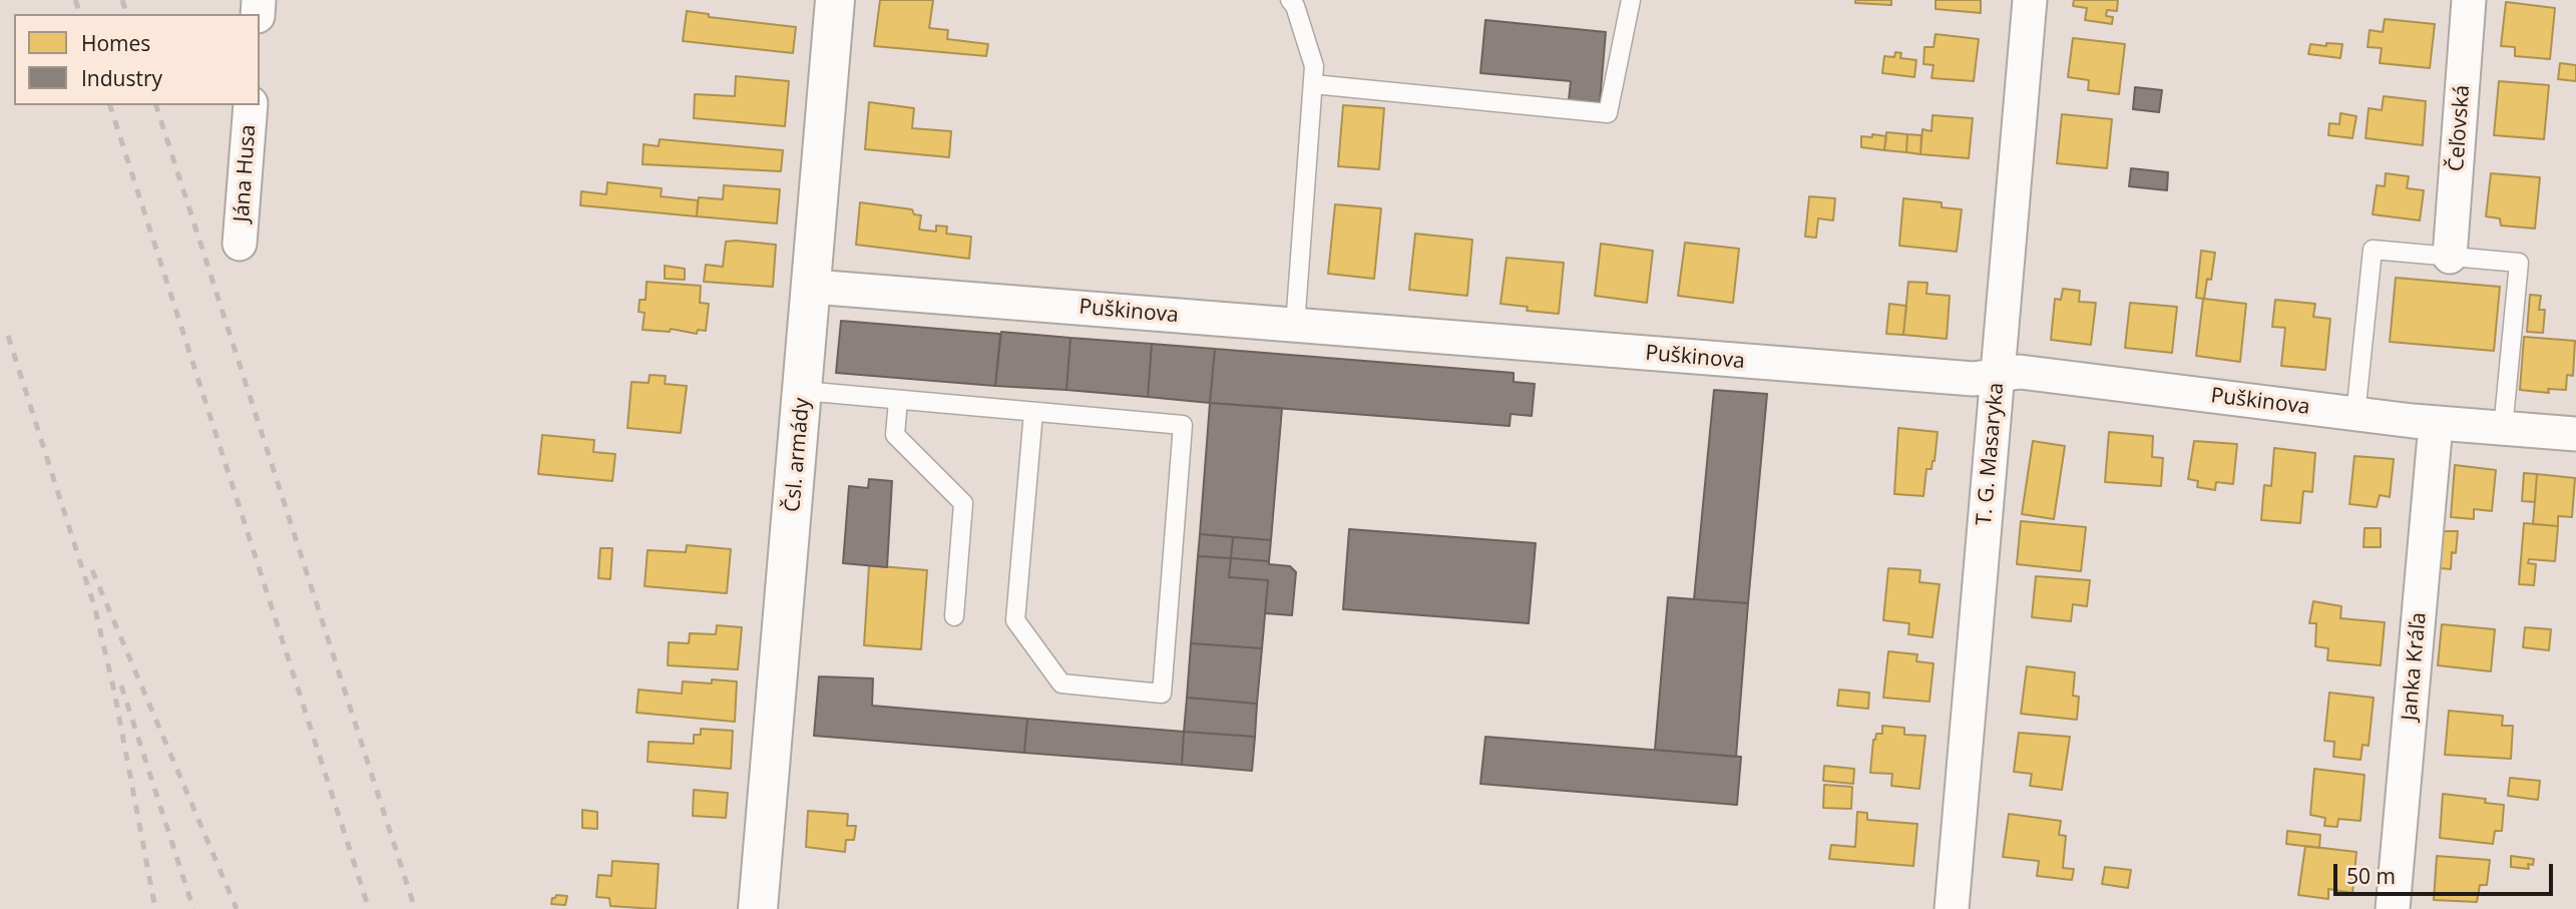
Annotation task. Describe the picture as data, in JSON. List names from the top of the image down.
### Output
{
  "streets": {
    "street": [
      "Čeľovská",
      "Jána Husa",
      "Puškinova",
      "T. G. Masaryka",
      "Čsl. armády",
      "Janka Kráľa"
    ]
  },
  "crossings": [
    ["Puškinova", "T. G. Masaryka"],
    ["Puškinova", "Čsl. armády"],
    ["Puškinova", "Janka Kráľa"]
  ],
  "legend": ["Homes", "Industry"],
  "scale_bar": "50 m"
}
